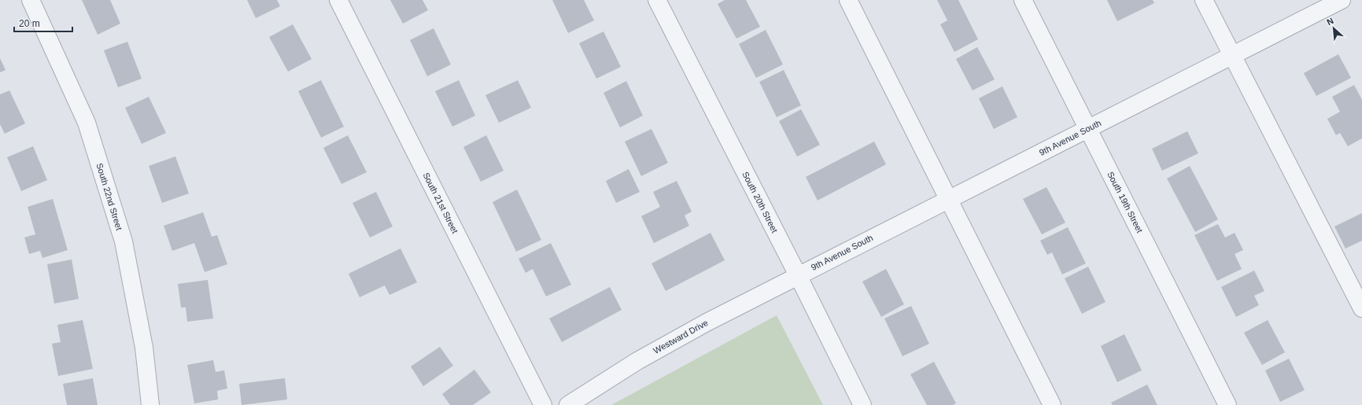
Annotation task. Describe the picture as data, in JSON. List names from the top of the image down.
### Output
{
  "streets": {
    "street": [
      "9th Avenue South",
      "South 22nd Street",
      "South 20th Street",
      "South 19th Street",
      "South 21st Street",
      "Westward Drive"
    ]
  },
  "crossings": [
    ["9th Avenue South", "South 20th Street"],
    ["9th Avenue South", "South 19th Street"],
    ["9th Avenue South", "Westward Drive"],
    ["South 20th Street", "Westward Drive"]
  ],
  "scale_bar": "20 m",
  "north": "top left"
}
